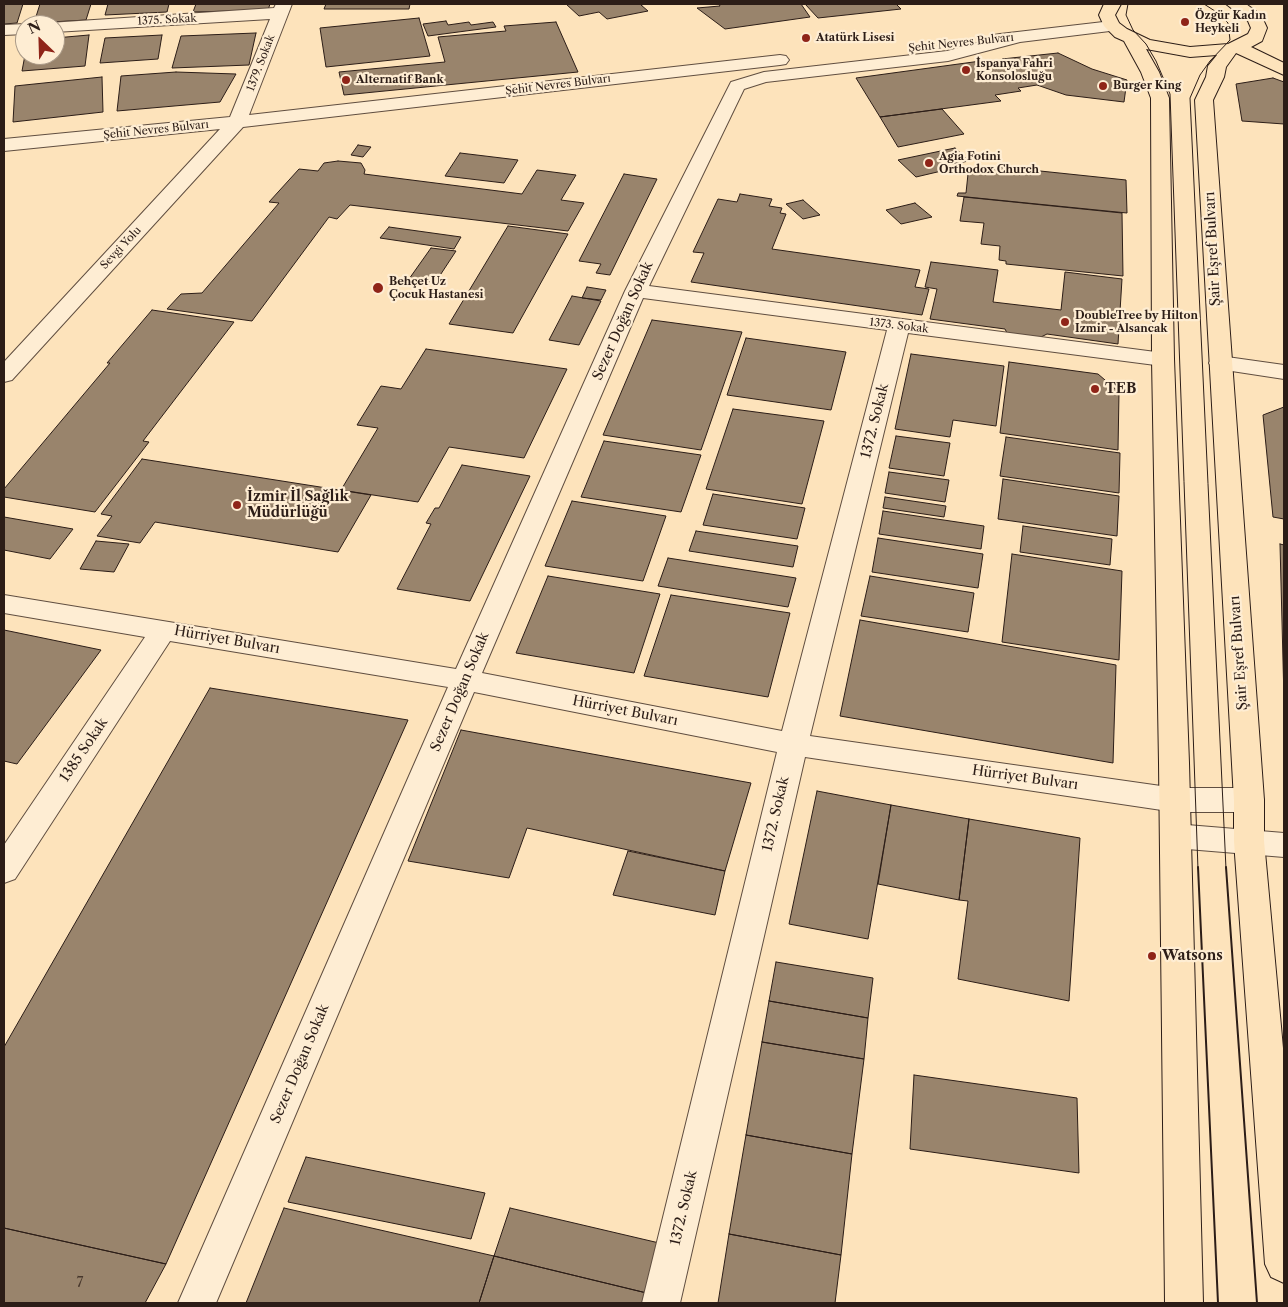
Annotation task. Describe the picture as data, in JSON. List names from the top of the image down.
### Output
{
  "streets": {
    "main road": ["Şair Eşref Bulvarı"],
    "street": [
      "1375. Sokak",
      "Şehit Nevres Bulvarı",
      "1379. Sokak",
      "Sevgi Yolu",
      "Sezer Doğan Sokak",
      "1373. Sokak",
      "1372. Sokak",
      "Hürriyet Bulvarı",
      "1385 Sokak"
    ]
  },
  "crossings": [
    ["1375. Sokak", "1379. Sokak"],
    ["Şehit Nevres Bulvarı", "1379. Sokak"],
    ["Şehit Nevres Bulvarı", "Sevgi Yolu"],
    ["Şehit Nevres Bulvarı", "Sezer Doğan Sokak"],
    ["1379. Sokak", "Sevgi Yolu"],
    ["Şair Eşref Bulvarı", "Hürriyet Bulvarı"],
    ["Sezer Doğan Sokak", "1373. Sokak"],
    ["Sezer Doğan Sokak", "Hürriyet Bulvarı"],
    ["1373. Sokak", "1372. Sokak"],
    ["1372. Sokak", "Hürriyet Bulvarı"],
    ["Hürriyet Bulvarı", "1385 Sokak"]
  ],
  "places": [
    "Özgür Kadın Heykeli",
    "Atatürk Lisesi",
    "İspanya Fahri Konsolosluğu",
    "Alternatif Bank",
    "Burger King",
    "Agia Fotini Orthodox Church",
    "Behçet Uz Çocuk Hastanesi",
    "DoubleTree by Hilton Izmir - Alsancak",
    "TEB",
    "İzmir İl Sağlık Müdürlüğü",
    "Watsons"
  ],
  "house_numbers": ["7"],
  "north": "top left"
}
